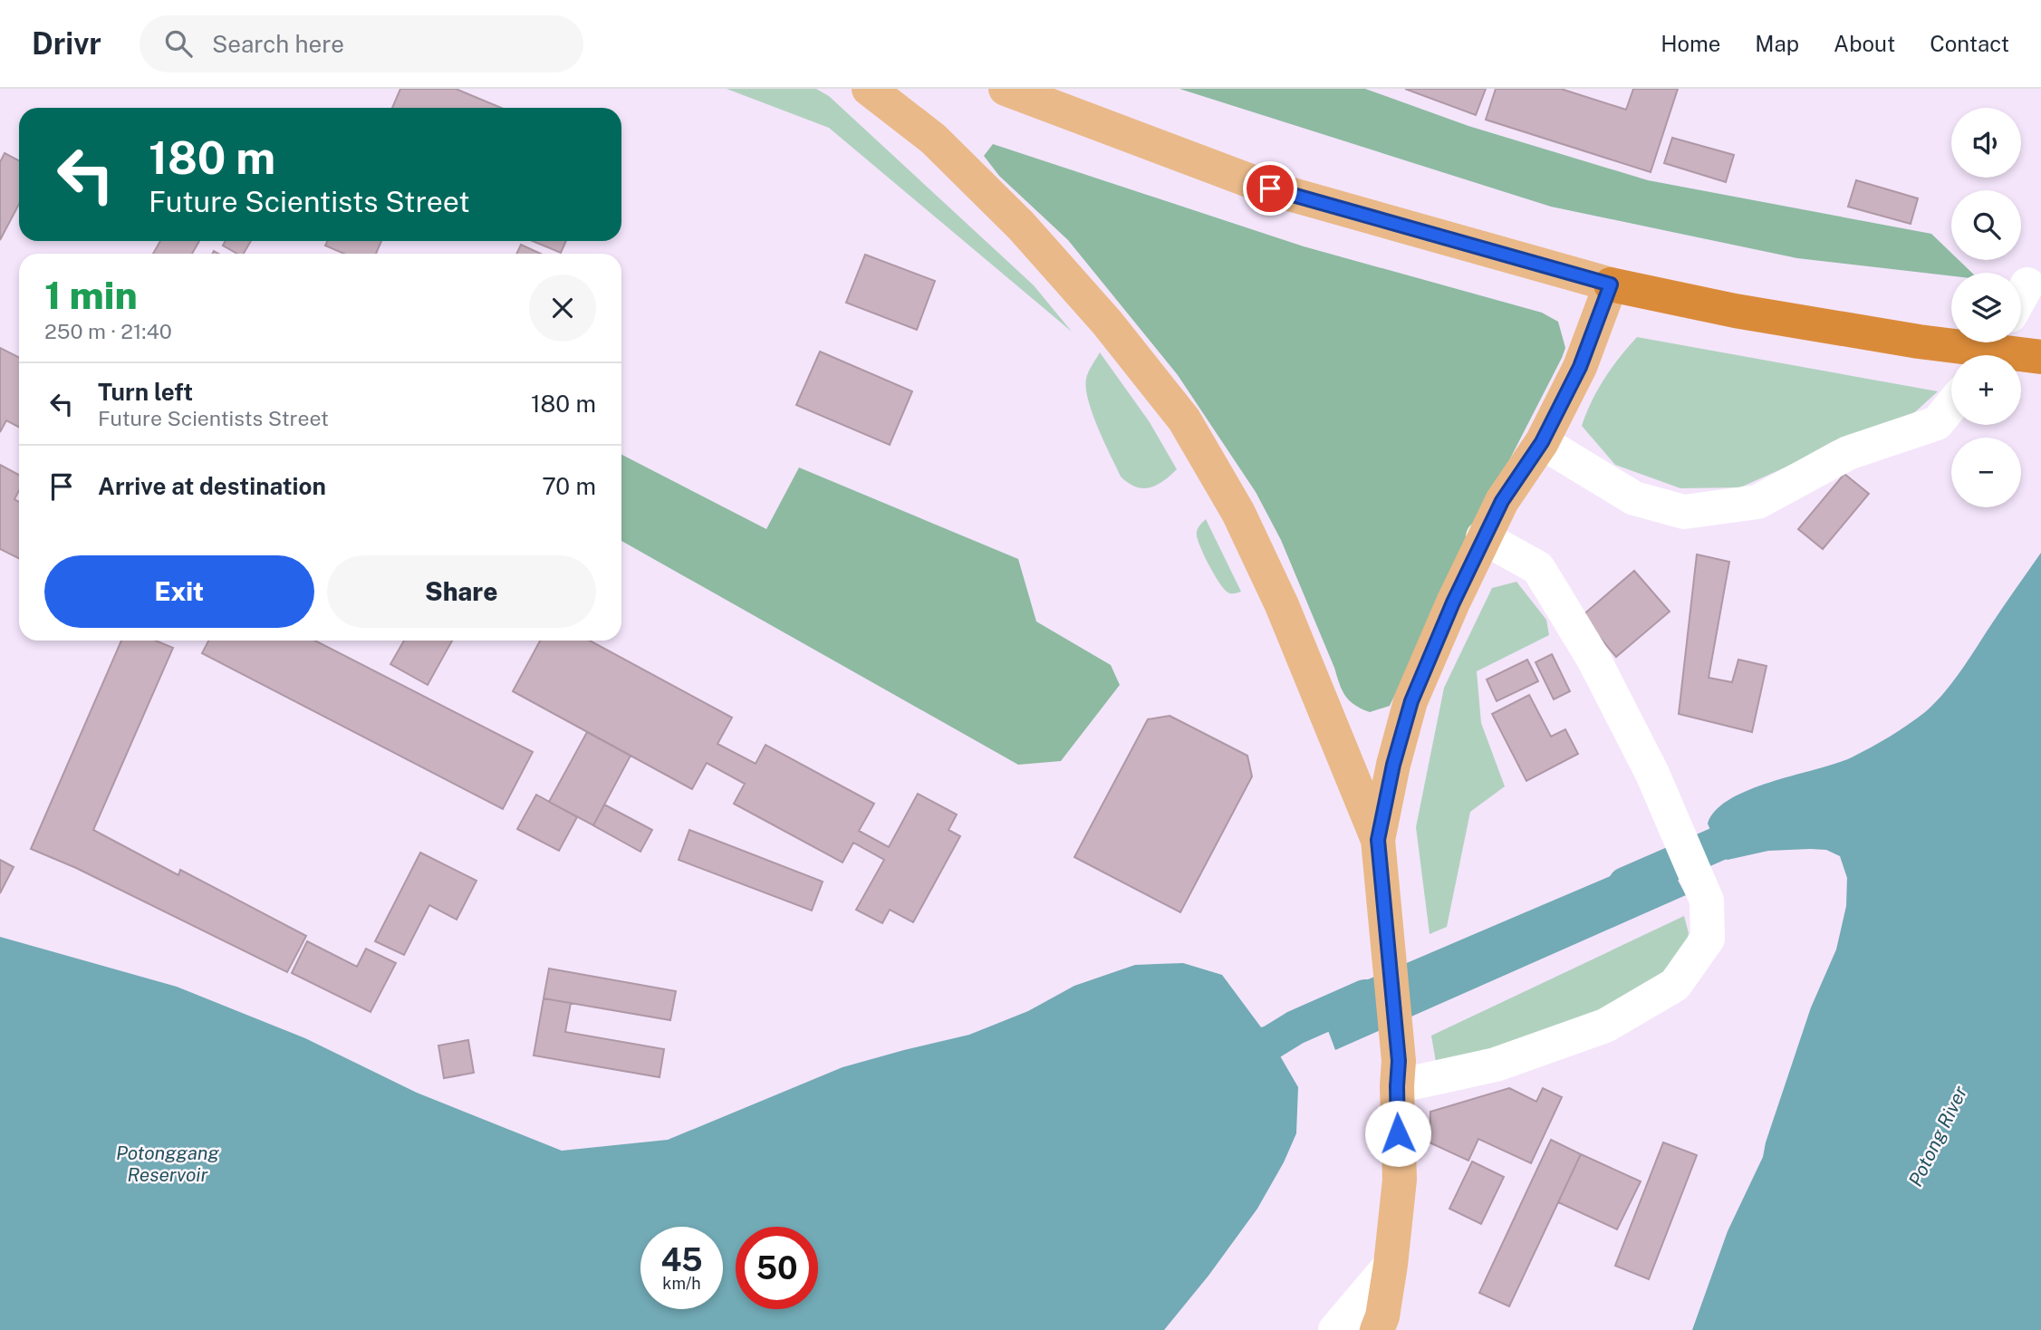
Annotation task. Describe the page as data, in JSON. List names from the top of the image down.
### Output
{
  "water": ["Potong River", "Potonggang Reservoir"],
  "page": {
    "header": "Drivr",
    "search": "Search here",
    "nav": [
      "Home",
      "Map",
      "About",
      "Contact"
    ],
    "map_buttons": ["+", "−"],
    "turn": ["180 m", "Future Scientists Street"],
    "heading": ["1 min", "250 m · 21:40"],
    "list": [
      {
        "name": "Turn left",
        "note": "Future Scientists Street",
        "value": "180 m"
      },
      {
        "name": "Arrive at destination",
        "value": "70 m"
      }
    ],
    "buttons": ["Exit", "Share"],
    "speed": "45 km/h",
    "limit": "50"
  }
}
